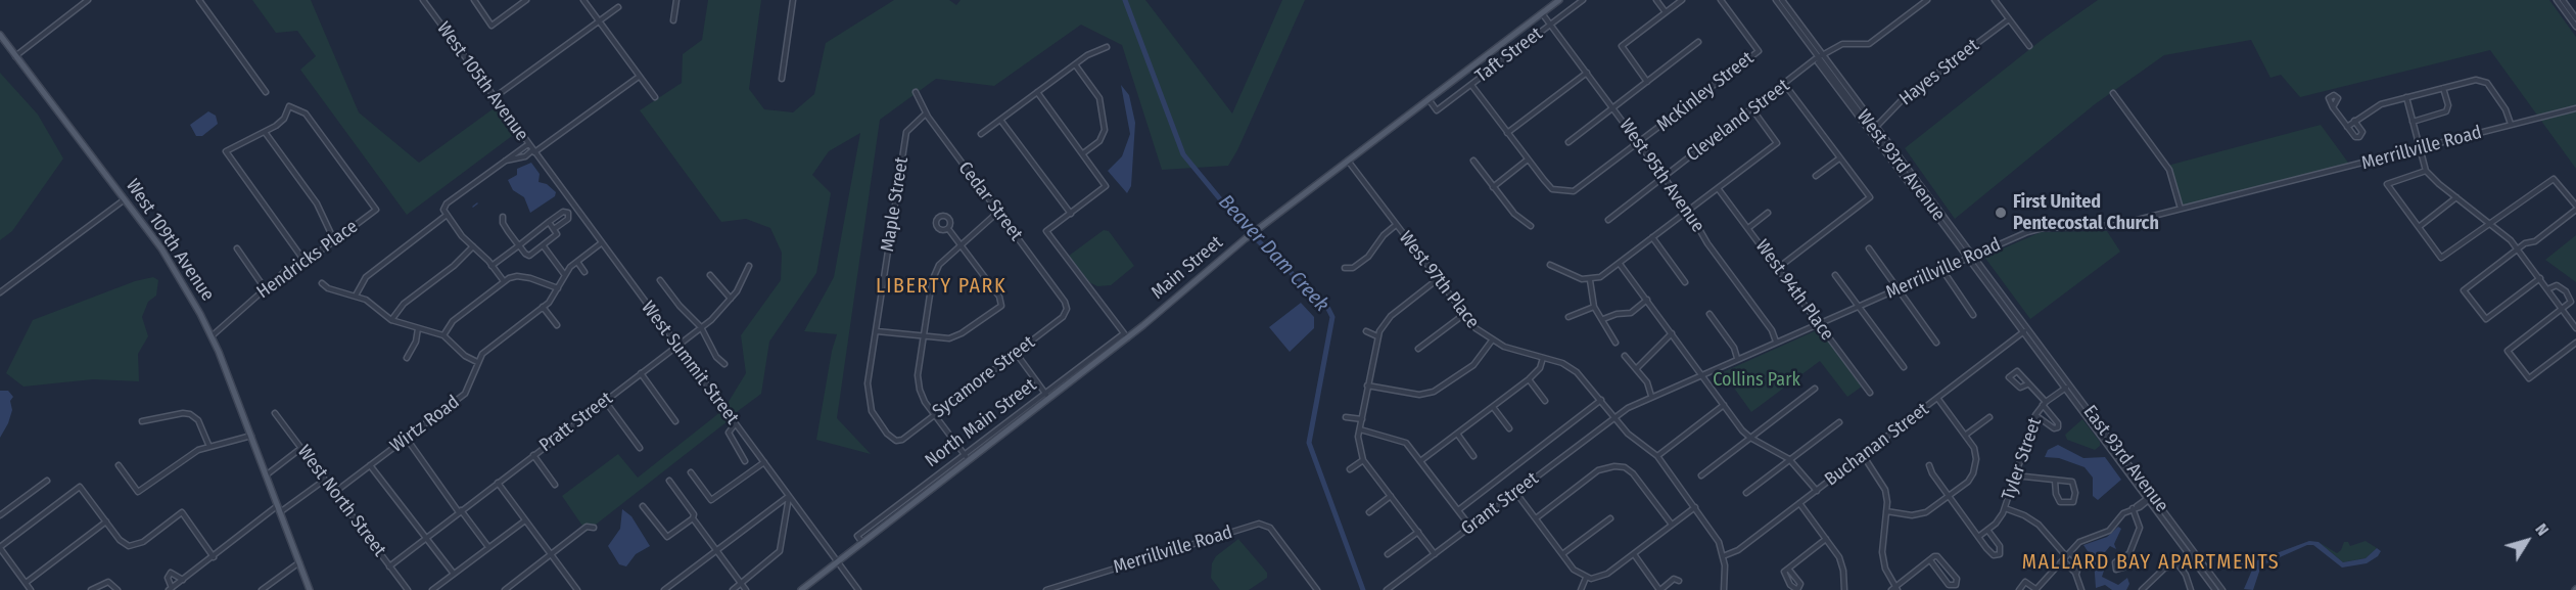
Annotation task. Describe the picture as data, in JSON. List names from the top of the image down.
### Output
{
  "streets": {
    "main road": ["West 109th Avenue", "Main Street"],
    "street": [
      "Taft Street",
      "Hayes Street",
      "West 105th Avenue",
      "McKinley Street",
      "Cleveland Street",
      "Merrillville Road",
      "West 93rd Avenue",
      "West 95th Avenue",
      "Cedar Street",
      "Maple Street",
      "Hendricks Place",
      "West 97th Place",
      "West 94th Place",
      "West Summit Street",
      "Sycamore Street",
      "Pratt Street",
      "North Main Street",
      "Wirtz Road",
      "Buchanan Street",
      "Tyler Street",
      "East 93rd Avenue",
      "West North Street",
      "Grant Street"
    ]
  },
  "crossings": [
    ["Taft Street", "West 95th Avenue"],
    ["Taft Street", "Main Street"],
    ["Hayes Street", "West 93rd Avenue"],
    ["West 105th Avenue", "West Summit Street"],
    ["McKinley Street", "West 95th Avenue"],
    ["Cleveland Street", "West 93rd Avenue"],
    ["Cleveland Street", "West 95th Avenue"],
    ["Merrillville Road", "West 93rd Avenue"],
    ["Merrillville Road", "West 95th Avenue"],
    ["Merrillville Road", "West 97th Place"],
    ["Merrillville Road", "West 94th Place"],
    ["Merrillville Road", "Grant Street"],
    ["West 93rd Avenue", "Buchanan Street"],
    ["West 93rd Avenue", "East 93rd Avenue"],
    ["West 95th Avenue", "Main Street"],
    ["Cedar Street", "Maple Street"],
    ["Cedar Street", "Sycamore Street"],
    ["Maple Street", "Sycamore Street"],
    ["West 109th Avenue", "Hendricks Place"],
    ["Main Street", "West 97th Place"],
    ["Main Street", "West Summit Street"],
    ["Main Street", "North Main Street"],
    ["West 97th Place", "Buchanan Street"],
    ["West 97th Place", "Grant Street"],
    ["West Summit Street", "Pratt Street"],
    ["West Summit Street", "Wirtz Road"],
    ["Pratt Street", "West North Street"],
    ["Wirtz Road", "West North Street"],
    ["Buchanan Street", "East 93rd Avenue"],
    ["Tyler Street", "East 93rd Avenue"]
  ],
  "districts": ["LIBERTY PARK", "MALLARD BAY APARTMENTS"],
  "water": ["Beaver Dam Creek"],
  "parks": ["Collins Park"],
  "places": ["First United Pentecostal Church"],
  "north": "top right"
}
